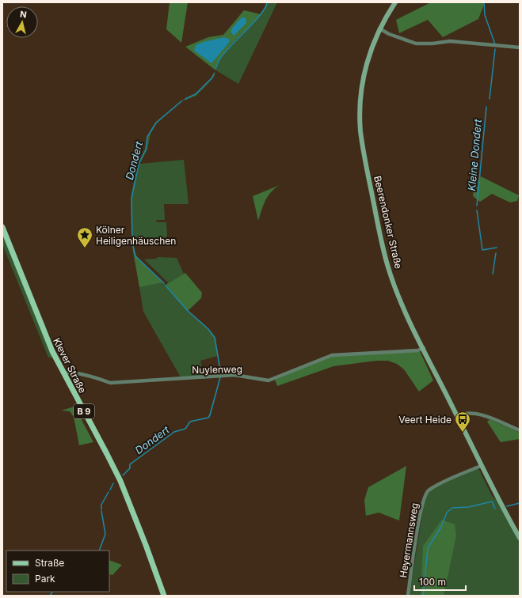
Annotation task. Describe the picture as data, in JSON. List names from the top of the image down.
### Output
{
  "streets": {
    "main road": ["Klever Straße", "B 9"],
    "street": ["Beerendonker Straße", "Nuylenweg", "Heyermannsweg"]
  },
  "crossings": [
    ["Beerendonker Straße", "Nuylenweg"],
    ["Beerendonker Straße", "Heyermannsweg"],
    ["Klever Straße", "Nuylenweg"]
  ],
  "water": ["Kleine Dondert", "Dondert"],
  "places": {
    "place": ["Kölner Heiligenhäuschen"],
    "bus stop": ["Veert Heide"]
  },
  "legend": ["Straße", "Park"],
  "scale_bar": "100 m",
  "north": "top"
}
